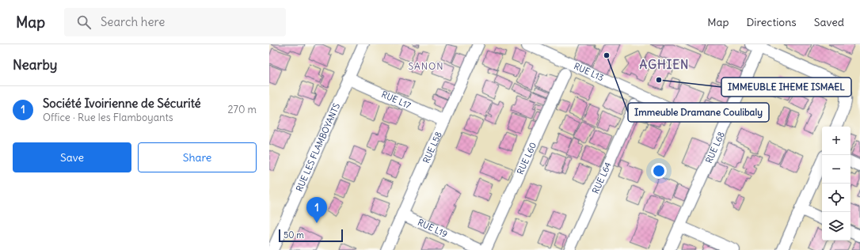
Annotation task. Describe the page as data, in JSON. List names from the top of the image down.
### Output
{
  "streets": {
    "street": [
      "RUE L13",
      "RUE L17",
      "RUE LES FLAMBOYANTS",
      "RUE L58",
      "RUE L68",
      "RUE L60",
      "RUE L64",
      "RUE L19"
    ]
  },
  "crossings": [
    ["RUE L17", "RUE LES FLAMBOYANTS"],
    ["RUE L17", "RUE L58"],
    ["RUE L58", "RUE L19"],
    ["RUE L60", "RUE L19"]
  ],
  "districts": ["AGHIEN", "SANON"],
  "places": ["Immeuble Dramane Coulibaly", "IMMEUBLE IHEME ISMAEL"],
  "scale_bar": "50 m",
  "page": {
    "header": "Map",
    "search": "Search here",
    "nav": ["Map", "Directions", "Saved"],
    "heading": "Nearby",
    "list": [
      {
        "mark": "1",
        "name": "Société Ivoirienne de Sécurité",
        "note": "Office · Rue les Flamboyants",
        "value": "270 m"
      }
    ],
    "map_buttons": ["+", "−"],
    "buttons": ["Save", "Share"],
    "pins": "1",
    "scale": "50 m"
  }
}
